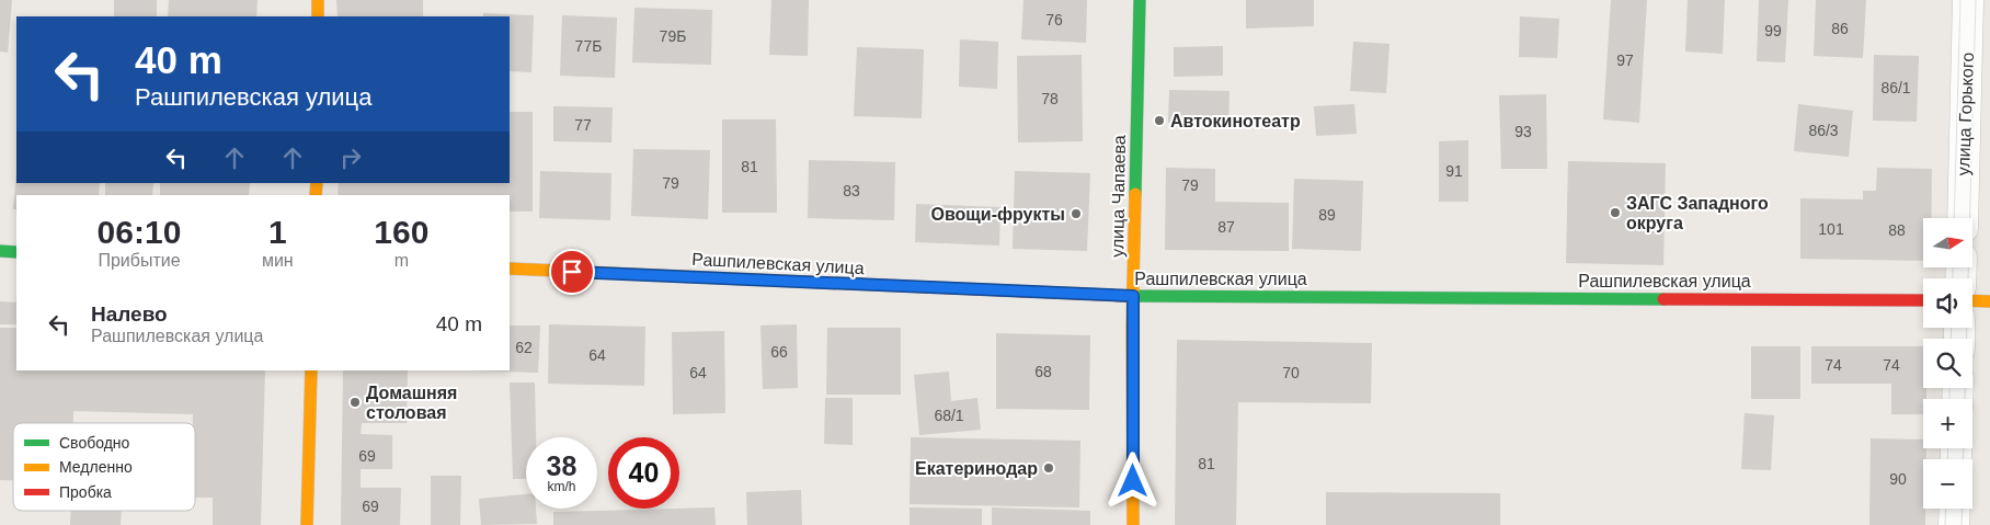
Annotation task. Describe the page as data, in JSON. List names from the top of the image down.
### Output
{
  "streets": {
    "street": ["улица Горького", "улица Чапаева", "Рашпилевская улица"]
  },
  "crossings": [
    ["улица Чапаева", "Рашпилевская улица"]
  ],
  "places": [
    "Автокинотеатр",
    "ЗАГС Западного округа",
    "Овощи-фрукты",
    "Домашняя столовая",
    "Екатеринодар"
  ],
  "house_numbers": [
    "76",
    "86",
    "99",
    "79Б",
    "77Б",
    "97",
    "86/1",
    "78",
    "77",
    "86/3",
    "93",
    "81",
    "91",
    "79",
    "79",
    "83",
    "89",
    "87",
    "101",
    "88",
    "62",
    "66",
    "64",
    "74",
    "74",
    "68",
    "64",
    "70",
    "68/1",
    "69",
    "81",
    "90",
    "69"
  ],
  "legend": ["Свободно", "Медленно", "Пробка"],
  "north": "right",
  "page": {
    "turn": ["40 m", "Рашпилевская улица"],
    "eta": [
      "06:10",
      "Прибытие",
      "1",
      "мин",
      "160",
      "m"
    ],
    "map_buttons": ["+", "−"],
    "list": [
      {
        "name": "Налево",
        "note": "Рашпилевская улица",
        "value": "40 m"
      }
    ],
    "speed": "38 km/h",
    "limit": "40"
  }
}
